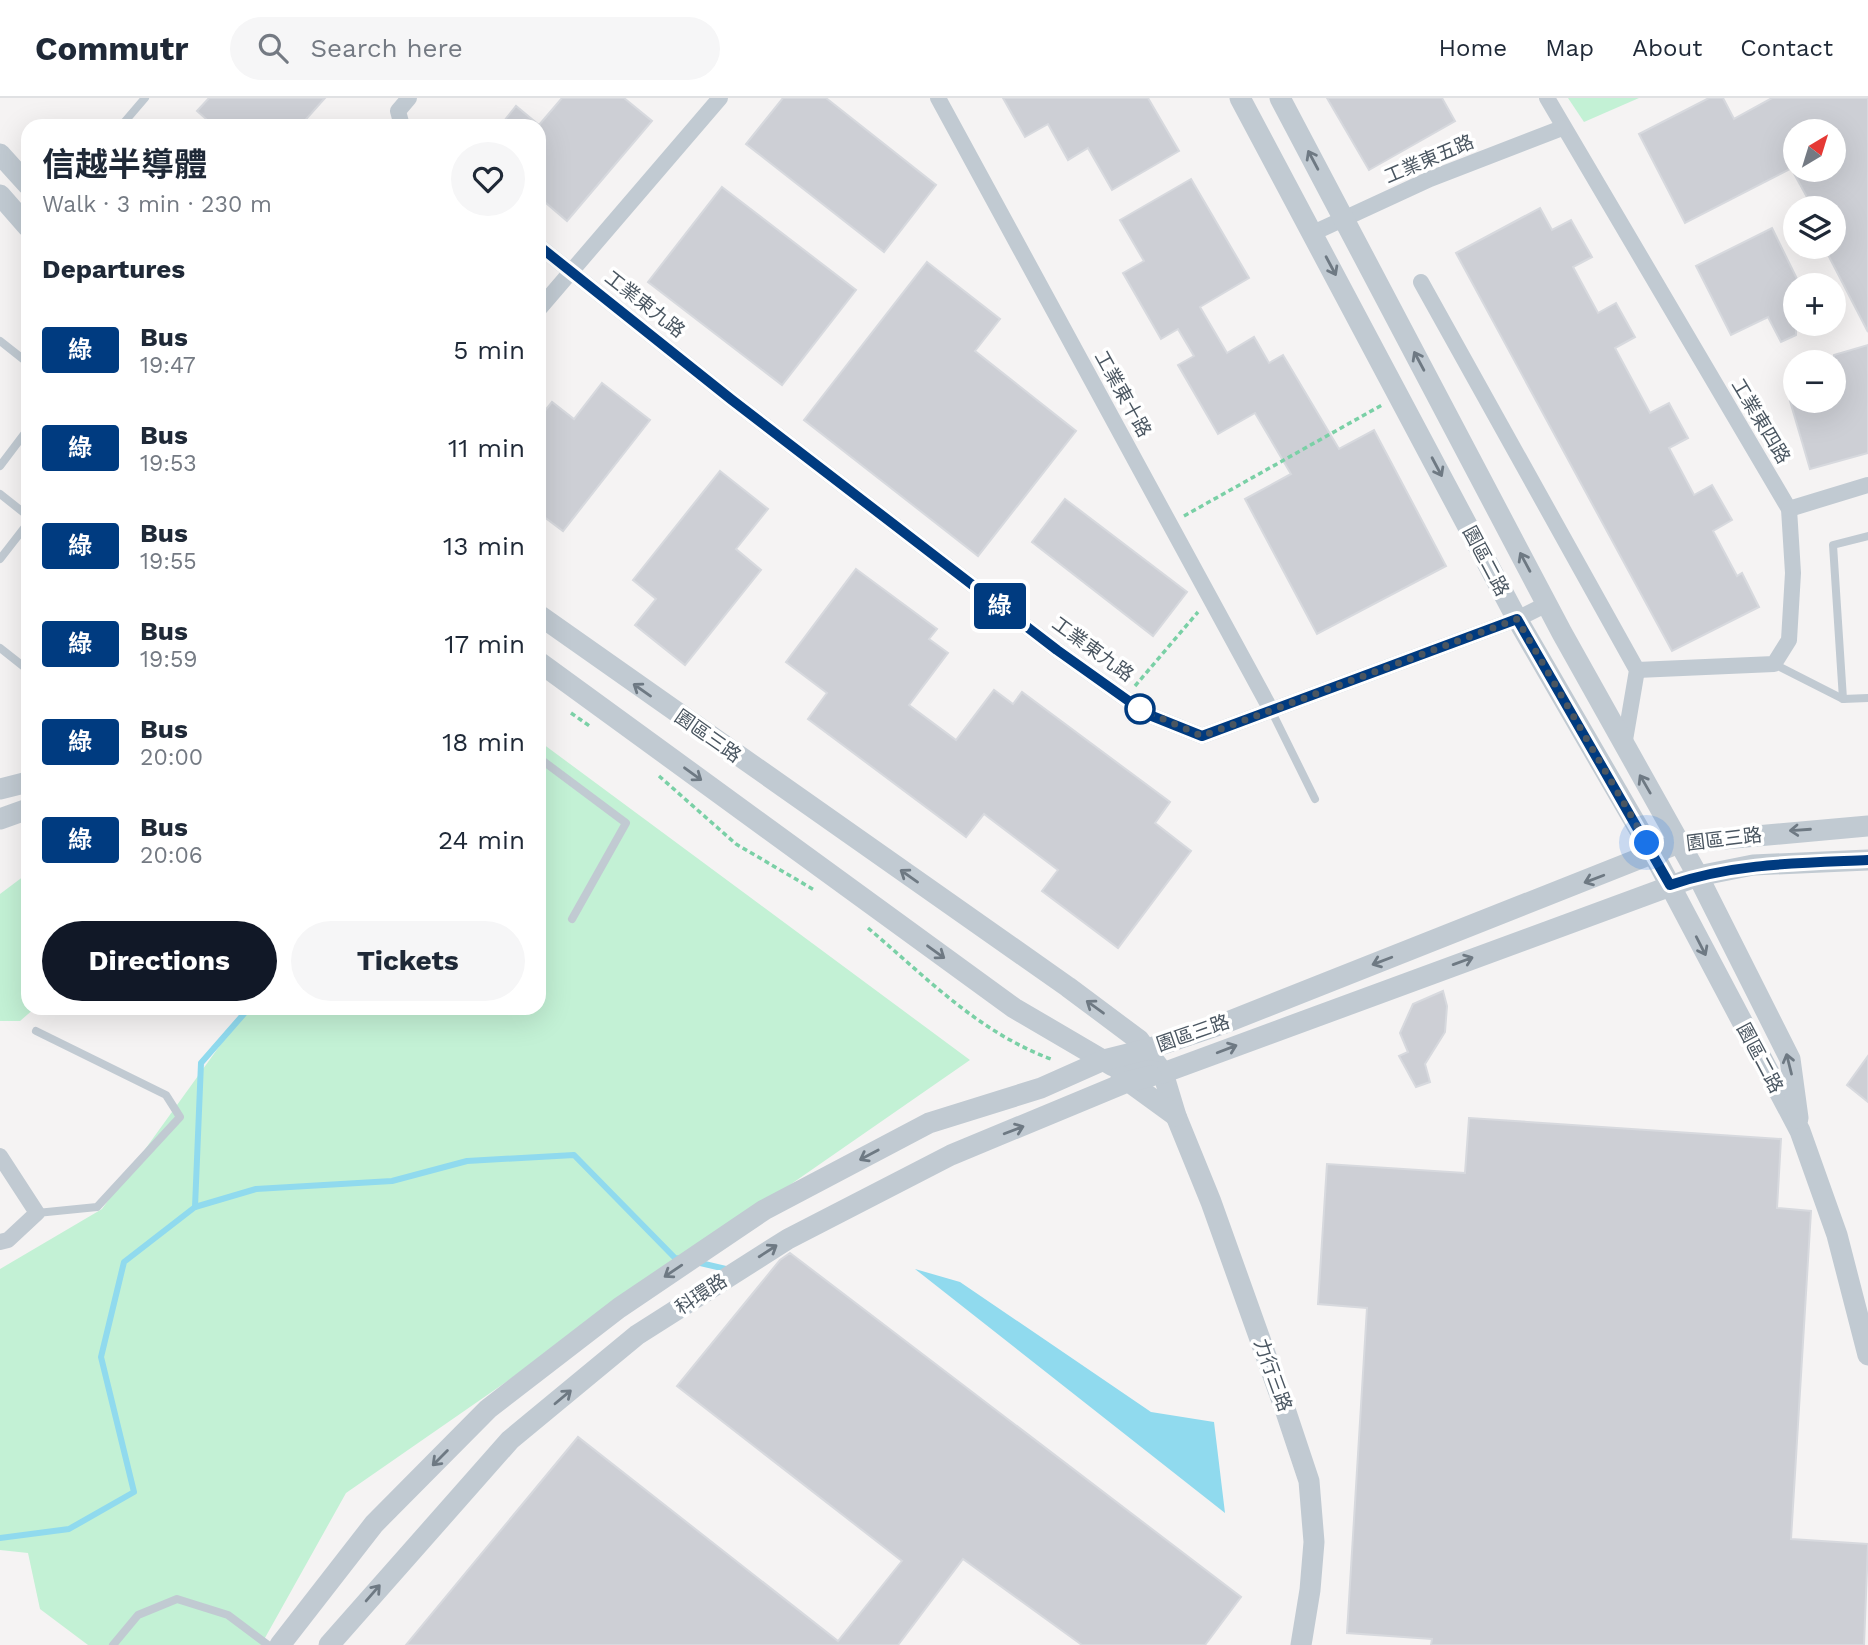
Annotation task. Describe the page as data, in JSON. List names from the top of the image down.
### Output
{
  "streets": {
    "street": [
      "工業東五路",
      "工業東九路",
      "工業東十路",
      "工業東四路",
      "園區二路",
      "園區三路",
      "科環路",
      "力行三路"
    ]
  },
  "crossings": [
    ["工業東五路", "工業東四路"],
    ["工業東五路", "園區二路"],
    ["工業東九路", "工業東十路"],
    ["工業東九路", "園區二路"],
    ["園區二路", "園區三路"],
    ["園區三路", "科環路"],
    ["園區三路", "力行三路"],
    ["科環路", "力行三路"]
  ],
  "lines": ["bus line 綠"],
  "north": "top right",
  "page": {
    "header": "Commutr",
    "search": "Search here",
    "nav": [
      "Home",
      "Map",
      "About",
      "Contact"
    ],
    "on_map": "綠",
    "map_buttons": ["+", "−"],
    "heading": [
      ["信越半導體", "Walk · 3 min · 230 m"],
      "Departures"
    ],
    "list": [
      {
        "mark": "綠",
        "name": "Bus",
        "note": "19:47",
        "value": "5 min"
      },
      {
        "mark": "綠",
        "name": "Bus",
        "note": "19:53",
        "value": "11 min"
      },
      {
        "mark": "綠",
        "name": "Bus",
        "note": "19:55",
        "value": "13 min"
      },
      {
        "mark": "綠",
        "name": "Bus",
        "note": "19:59",
        "value": "17 min"
      },
      {
        "mark": "綠",
        "name": "Bus",
        "note": "20:00",
        "value": "18 min"
      },
      {
        "mark": "綠",
        "name": "Bus",
        "note": "20:06",
        "value": "24 min"
      }
    ],
    "buttons": ["Directions", "Tickets"]
  }
}
